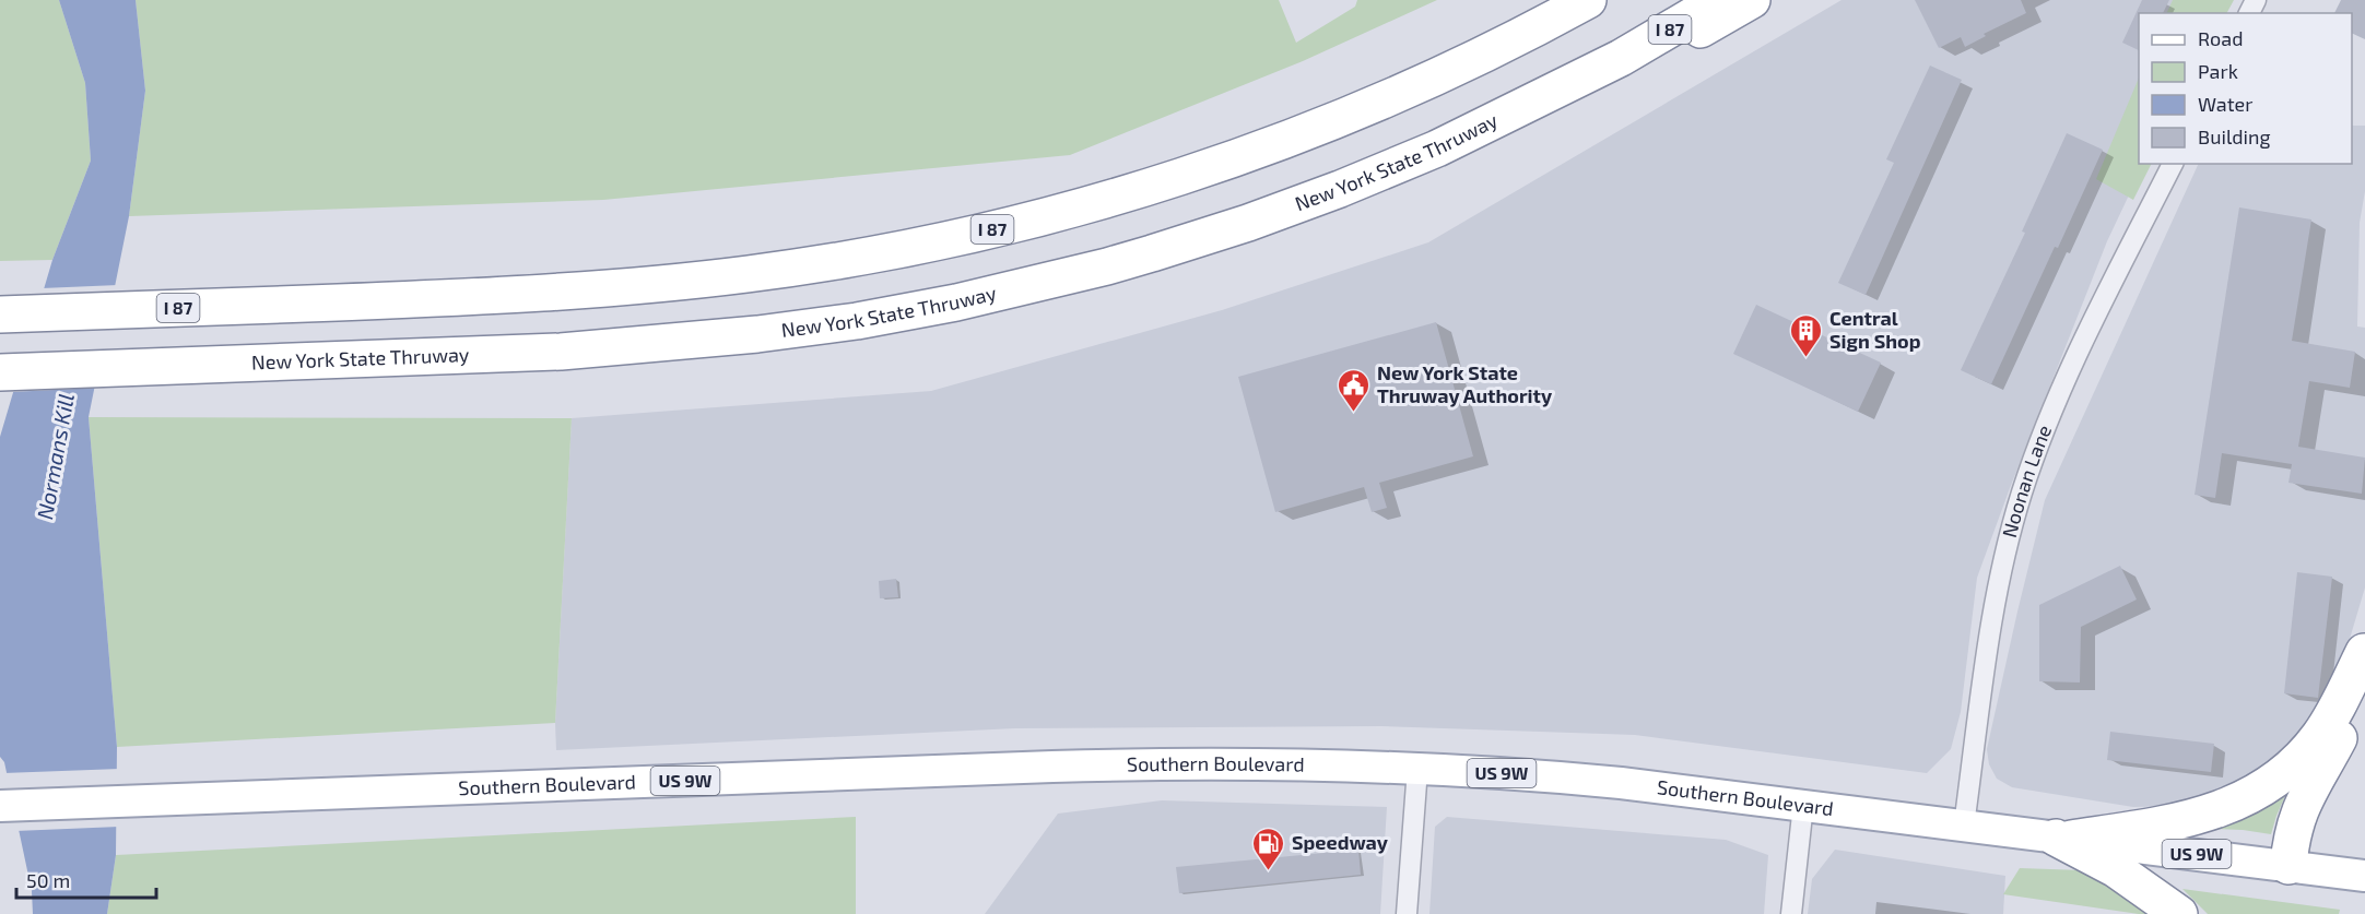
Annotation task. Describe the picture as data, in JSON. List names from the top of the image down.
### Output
{
  "streets": {
    "highway": ["I 87", "New York State Thruway"],
    "main road": ["Southern Boulevard", "US 9W"],
    "street": ["Noonan Lane"]
  },
  "crossings": [
    ["Noonan Lane", "Southern Boulevard"]
  ],
  "water": ["Normans Kill"],
  "places": {
    "building": ["Central Sign Shop"],
    "public building": ["New York State Thruway Authority"],
    "fuel station": ["Speedway"]
  },
  "legend": [
    "Road",
    "Park",
    "Water",
    "Building"
  ],
  "scale_bar": "50 m"
}
